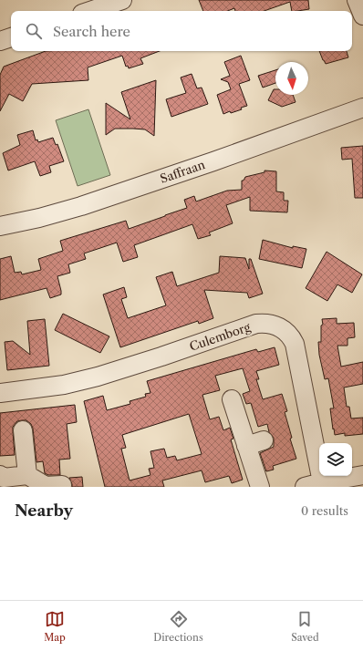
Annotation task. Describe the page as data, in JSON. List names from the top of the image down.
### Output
{
  "streets": {
    "street": ["Saffraan", "Culemborg"]
  },
  "north": "bottom",
  "page": {
    "search": "Search here",
    "heading": ["Nearby", "0 results"],
    "nav": ["Map", "Directions", "Saved"]
  }
}
